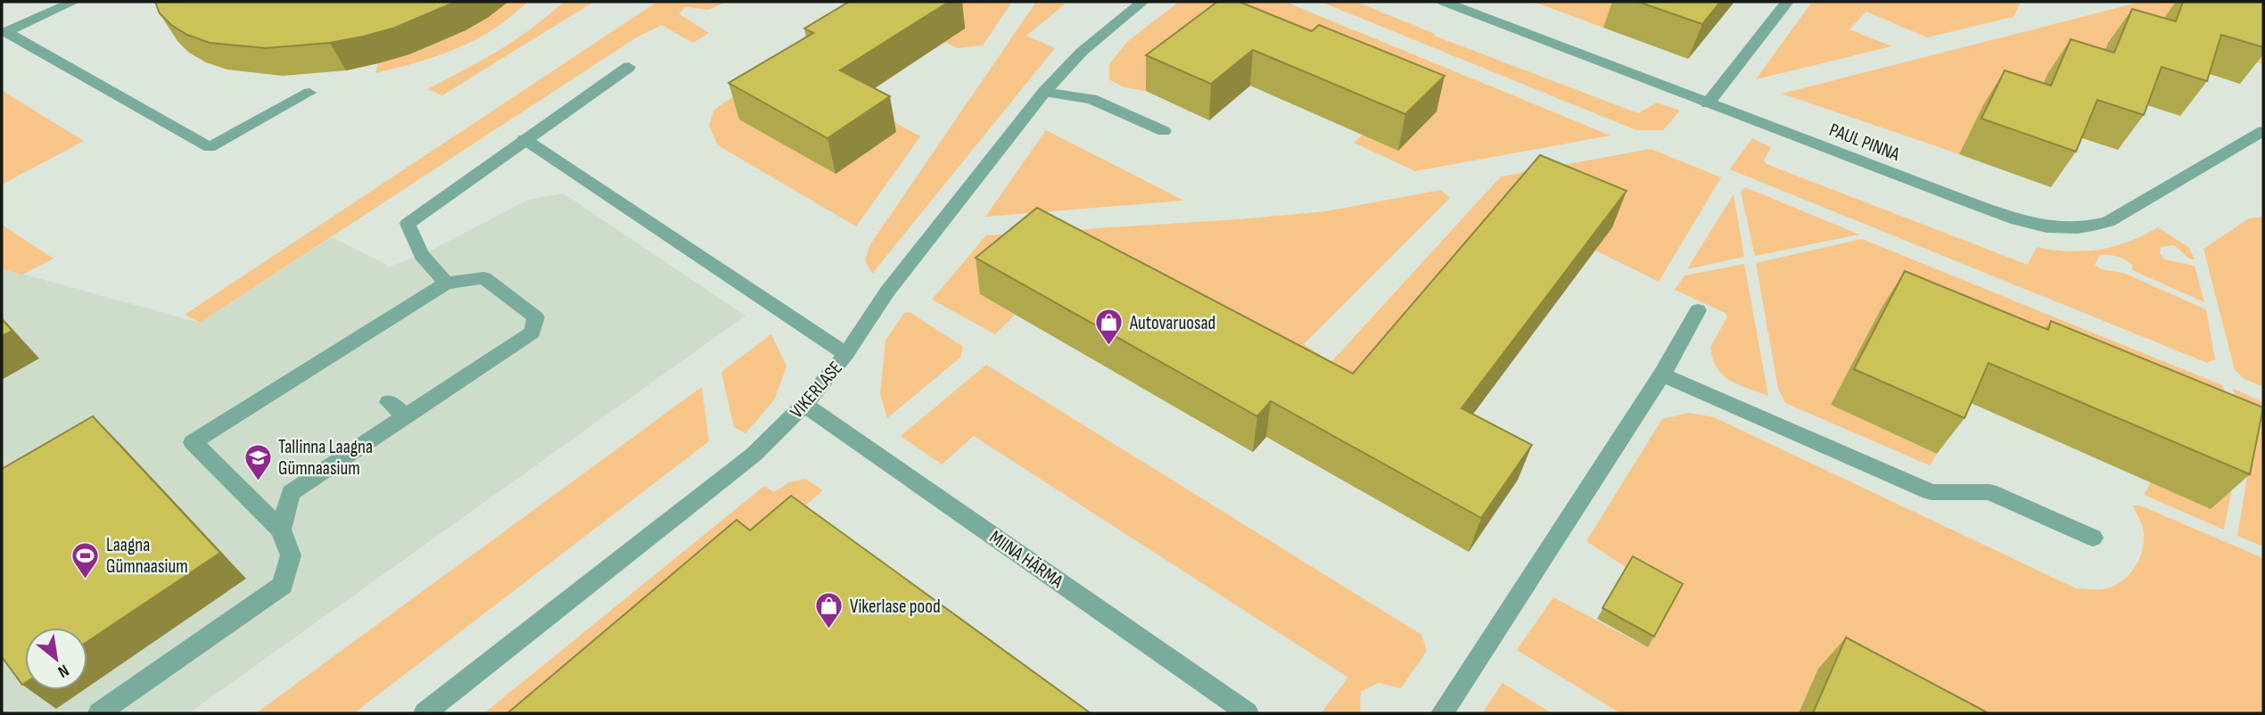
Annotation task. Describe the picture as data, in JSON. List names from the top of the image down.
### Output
{
  "streets": {
    "street": ["PAUL PINNA", "VIKERLASE", "MIINA HÄRMA"]
  },
  "crossings": [
    ["VIKERLASE", "MIINA HÄRMA"]
  ],
  "places": {
    "shop": ["Autovaruosad", "Vikerlase pood"],
    "school or university": ["Tallinna Laagna Gümnaasium"],
    "sports": ["Laagna Gümnaasium"]
  },
  "north": "bottom right"
}
